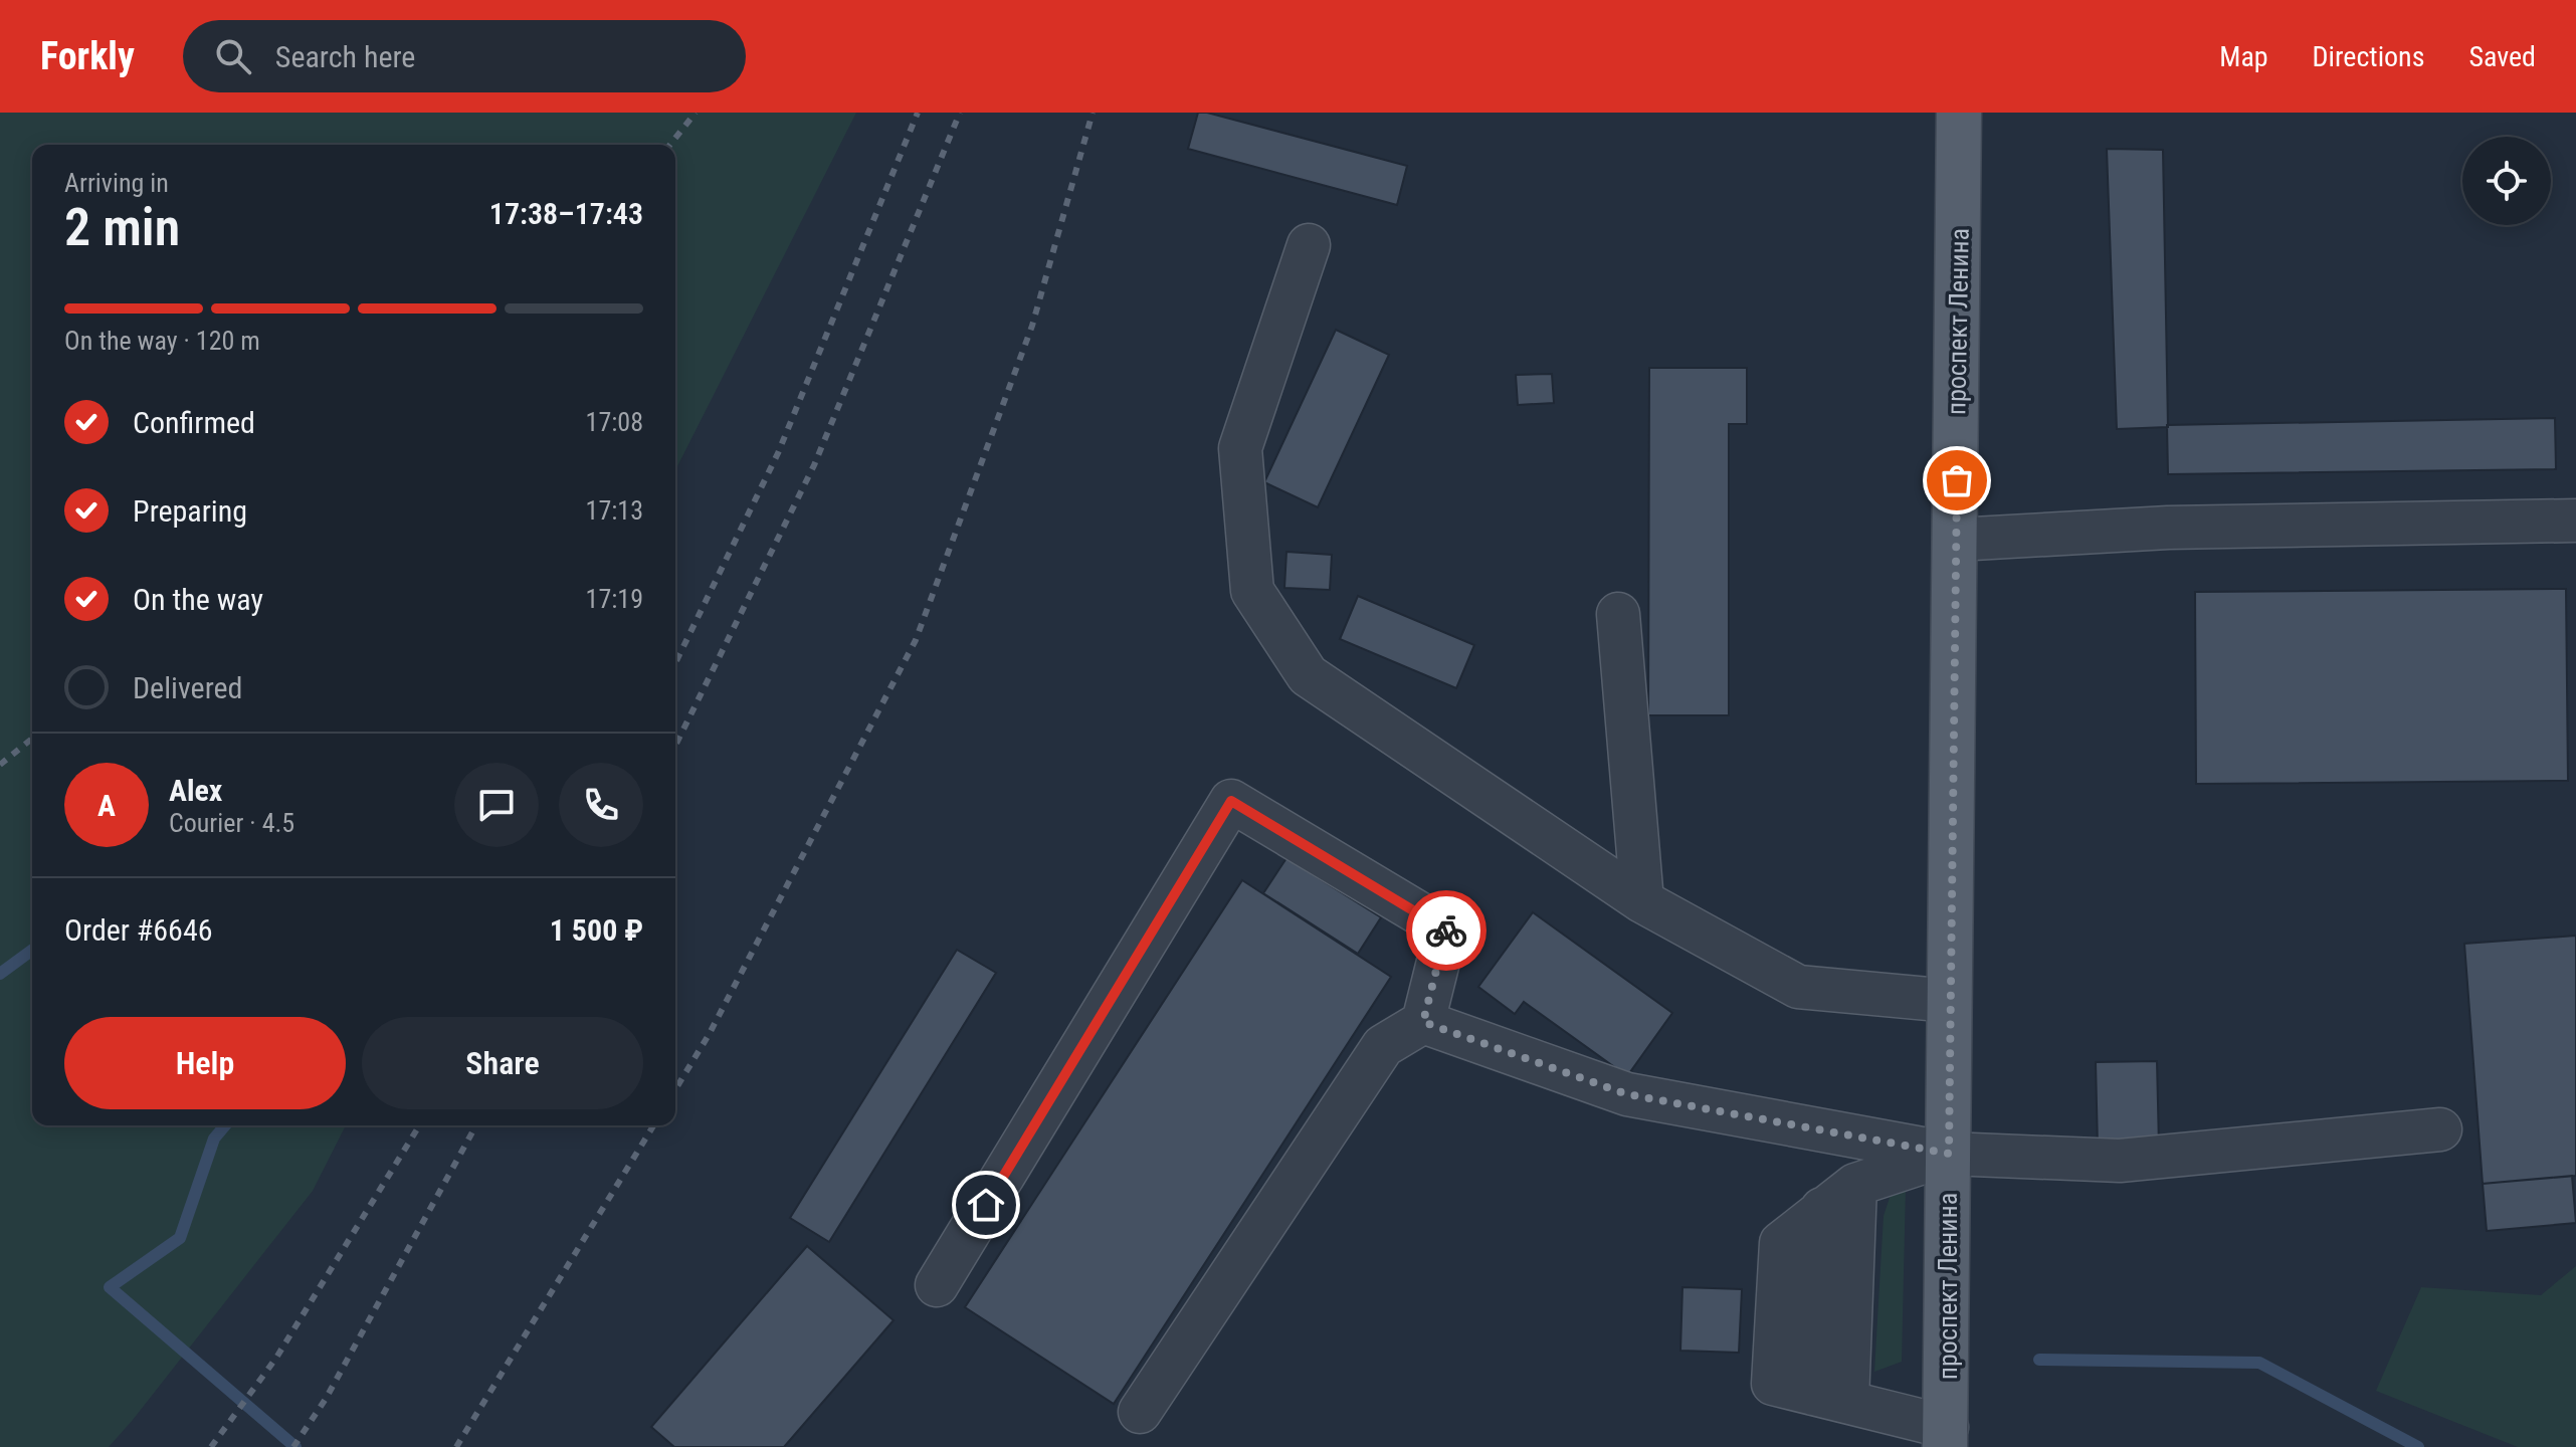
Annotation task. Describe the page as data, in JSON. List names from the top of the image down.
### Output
{
  "streets": {
    "main road": ["проспект Ленина"]
  },
  "page": {
    "header": "Forkly",
    "search": "Search here",
    "nav": ["Map", "Directions", "Saved"],
    "heading": ["2 min", "Arriving in", "17:38–17:43"],
    "panel": [
      "Alex",
      "Courier · 4.5",
      "Order #6646",
      "1 500 ₽"
    ],
    "bar": "On the way · 120 m",
    "list": [
      ["Confirmed", "17:08"],
      ["Preparing", "17:13"],
      ["On the way", "17:19"],
      "Delivered"
    ],
    "round": "A",
    "buttons": ["Help", "Share"]
  }
}
